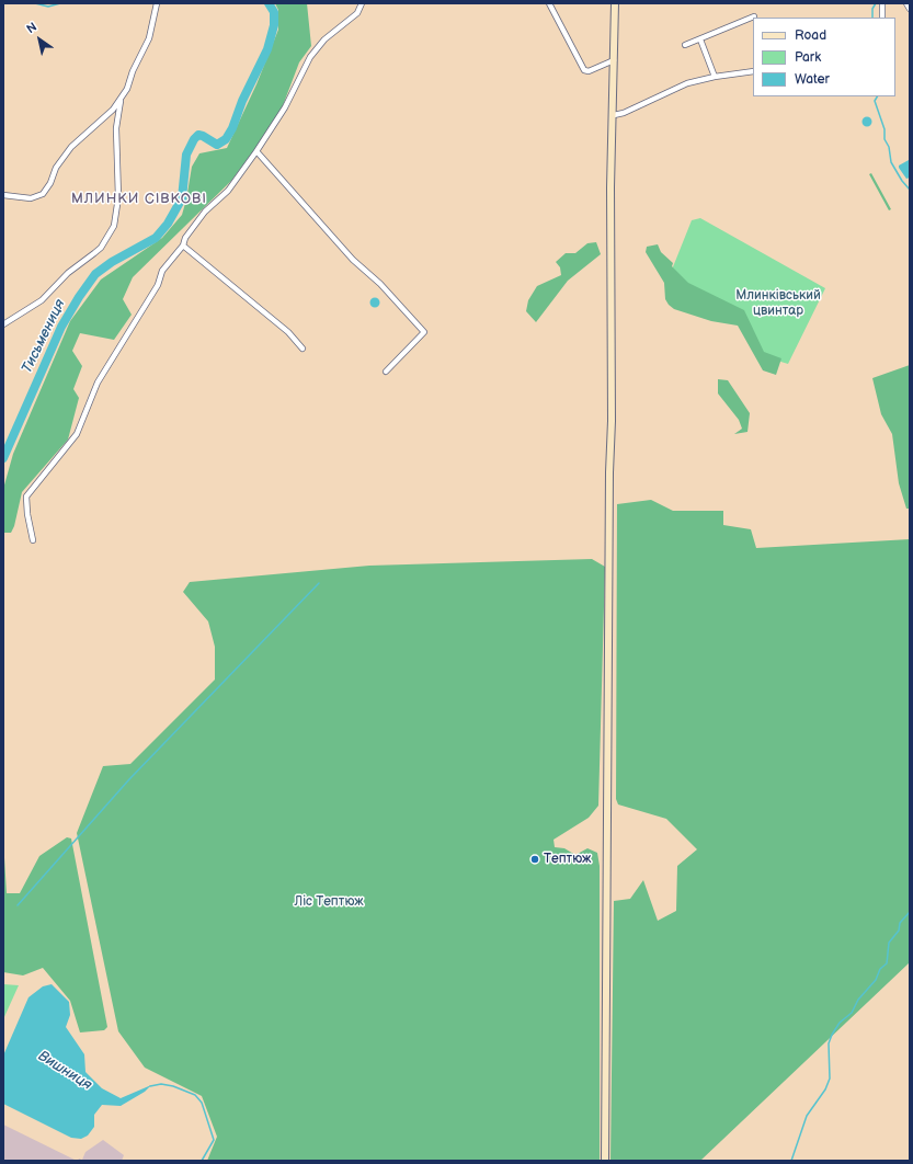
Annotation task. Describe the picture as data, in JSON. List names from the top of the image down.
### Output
{
  "districts": ["МЛИНКИ СІВКОВІ"],
  "water": ["Тисьмениця", "Вишниця"],
  "parks": ["Млинківський цвинтар", "Ліс Тептюж"],
  "places": ["Тептюж"],
  "legend": ["Road", "Park", "Water"],
  "north": "top left"
}
